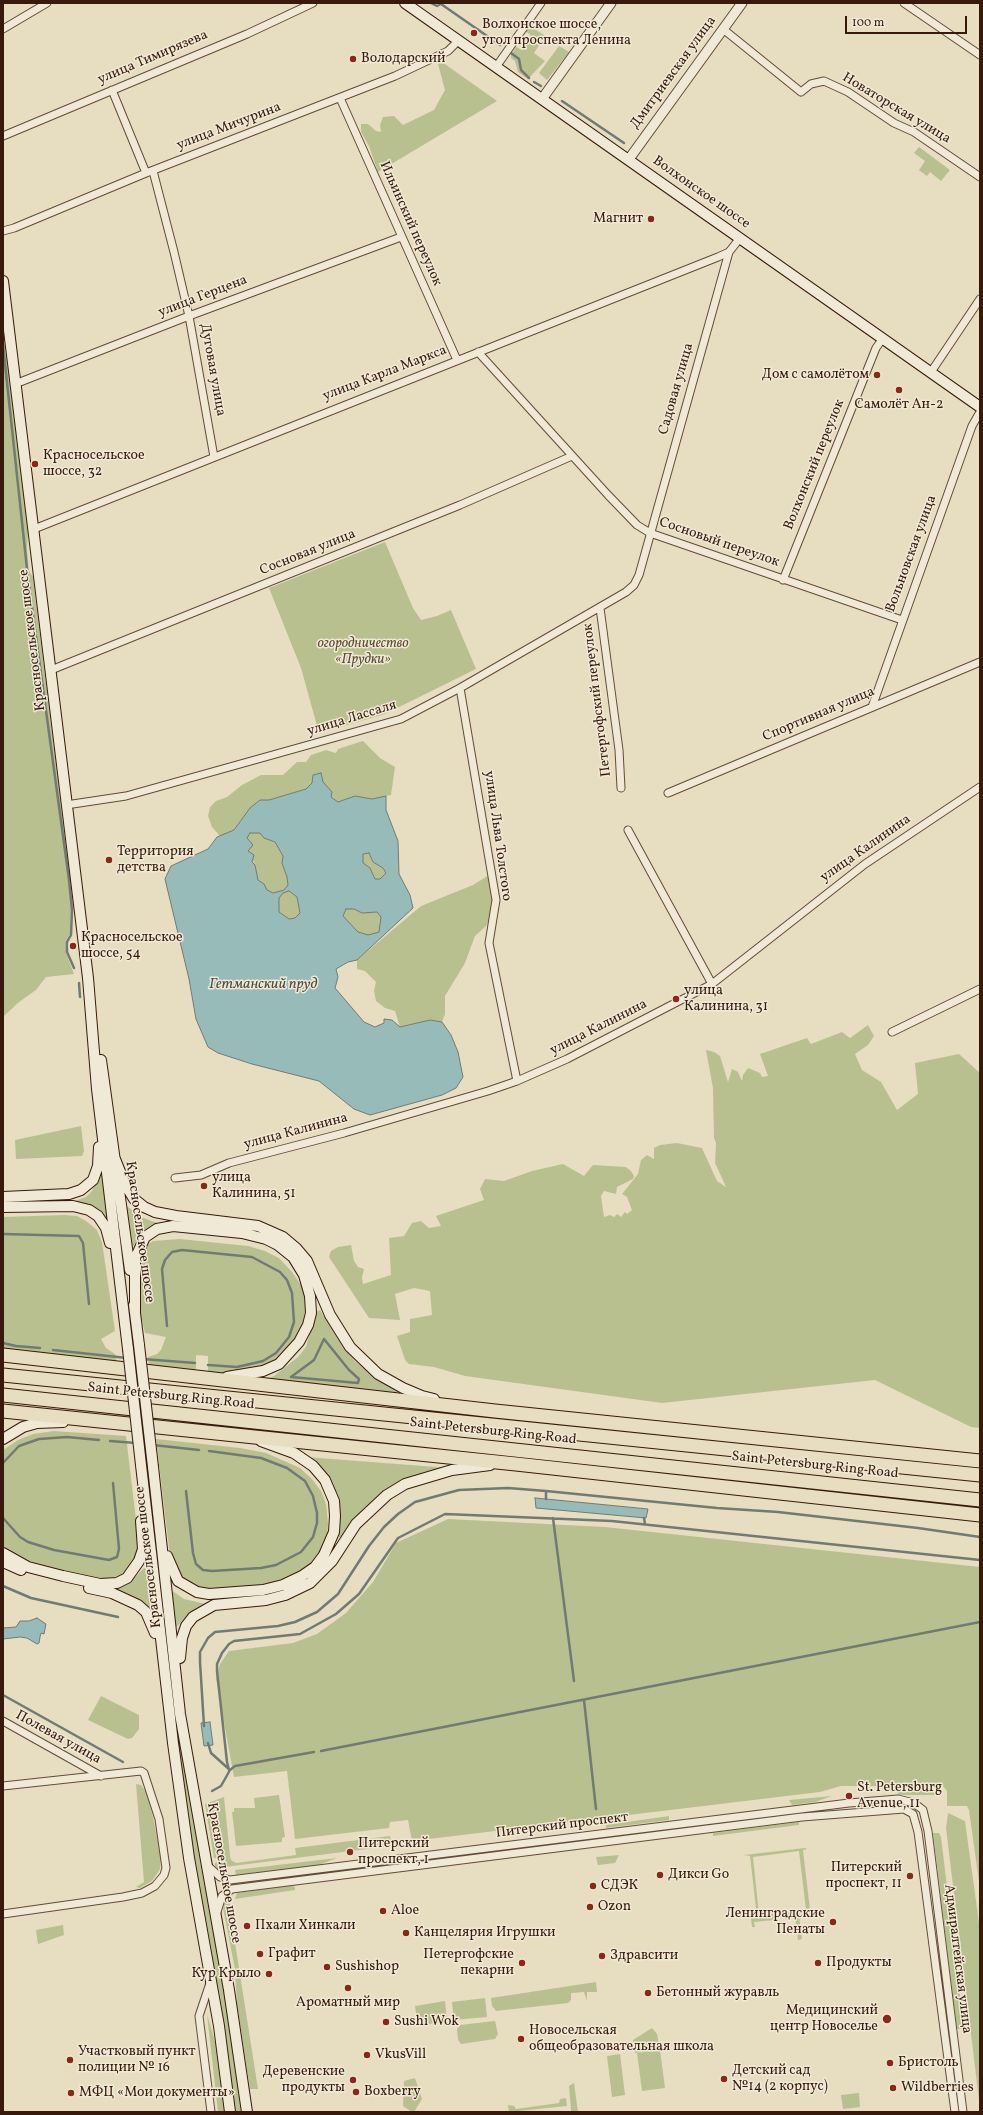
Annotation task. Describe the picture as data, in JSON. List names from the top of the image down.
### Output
{
  "streets": {
    "highway": ["Saint Petersburg Ring Road"],
    "main road": ["Волхонское шоссе", "Красносельское шоссе"],
    "street": [
      "улица Тимирязева",
      "Дмитриевская улица",
      "Новаторская улица",
      "улица Мичурина",
      "Ильинский переулок",
      "улица Герцена",
      "Дуговая улица",
      "улица Карла Маркса",
      "Садовая улица",
      "Волхонский переулок",
      "Сосновый переулок",
      "Сосновая улица",
      "Вольновская улица",
      "Петергофский переулок",
      "Спортивная улица",
      "улица Лассаля",
      "улица Льва Толстого",
      "улица Калинина",
      "Полевая улица",
      "Питерский проспект",
      "Адмиралтейская улица"
    ]
  },
  "crossings": [
    ["улица Тимирязева", "Дуговая улица"],
    ["Дмитриевская улица", "Новаторская улица"],
    ["Дмитриевская улица", "Волхонское шоссе"],
    ["улица Мичурина", "Волхонское шоссе"],
    ["улица Мичурина", "Ильинский переулок"],
    ["улица Мичурина", "Дуговая улица"],
    ["Волхонское шоссе", "Волхонский переулок"],
    ["Ильинский переулок", "улица Герцена"],
    ["Ильинский переулок", "улица Карла Маркса"],
    ["улица Герцена", "Дуговая улица"],
    ["улица Герцена", "Красносельское шоссе"],
    ["Дуговая улица", "улица Карла Маркса"],
    ["улица Карла Маркса", "Садовая улица"],
    ["улица Карла Маркса", "Сосновый переулок"],
    ["улица Карла Маркса", "Красносельское шоссе"],
    ["Садовая улица", "Сосновый переулок"],
    ["Садовая улица", "улица Лассаля"],
    ["Волхонский переулок", "Сосновый переулок"],
    ["Сосновый переулок", "Сосновая улица"],
    ["Сосновый переулок", "Вольновская улица"],
    ["Сосновый переулок", "улица Лассаля"],
    ["Сосновая улица", "Красносельское шоссе"],
    ["Вольновская улица", "Спортивная улица"],
    ["Красносельское шоссе", "улица Лассаля"],
    ["Красносельское шоссе", "Питерский проспект"],
    ["Петергофский переулок", "улица Лассаля"],
    ["улица Лассаля", "улица Льва Толстого"],
    ["улица Льва Толстого", "улица Калинина"],
    ["Питерский проспект", "Адмиралтейская улица"]
  ],
  "water": ["Гетманский пруд"],
  "parks": ["огородничество «Прудки»"],
  "places": [
    "Волхонское шоссе, угол проспекта Ленина",
    "Володарский",
    "Магнит",
    "Дом с самолётом",
    "Самолёт Ан-2",
    "Красносельское шоссе, 32",
    "Территория детства",
    "Красносельское шоссе, 54",
    "улица Калинина, 31",
    "улица Калинина, 51",
    "St. Petersburg Avenue, 11",
    "Питерский проспект, 1",
    "Дикси Go",
    "Питерский проспект, 11",
    "СДЭК",
    "Ozon",
    "Aloe",
    "Ленинградские Пенаты",
    "Пхали Хинкали",
    "Канцелярия Игрушки",
    "Графит",
    "Здравсити",
    "Петергофские пекарни",
    "Продукты",
    "Sushishop",
    "Кур Крыло",
    "Ароматный мир",
    "Бетонный журавль",
    "Медицинский центр Новоселье",
    "Sushi Wok",
    "Новосельская общеобразовательная школа",
    "VkusVill",
    "Участковый пункт полиции № 16",
    "Бристоль",
    "Детский сад №14 (2 корпус)",
    "Деревенские продукты",
    "Wildberries",
    "Boxberry",
    "МФЦ «Мои документы»"
  ],
  "scale_bar": "100 m"
}
